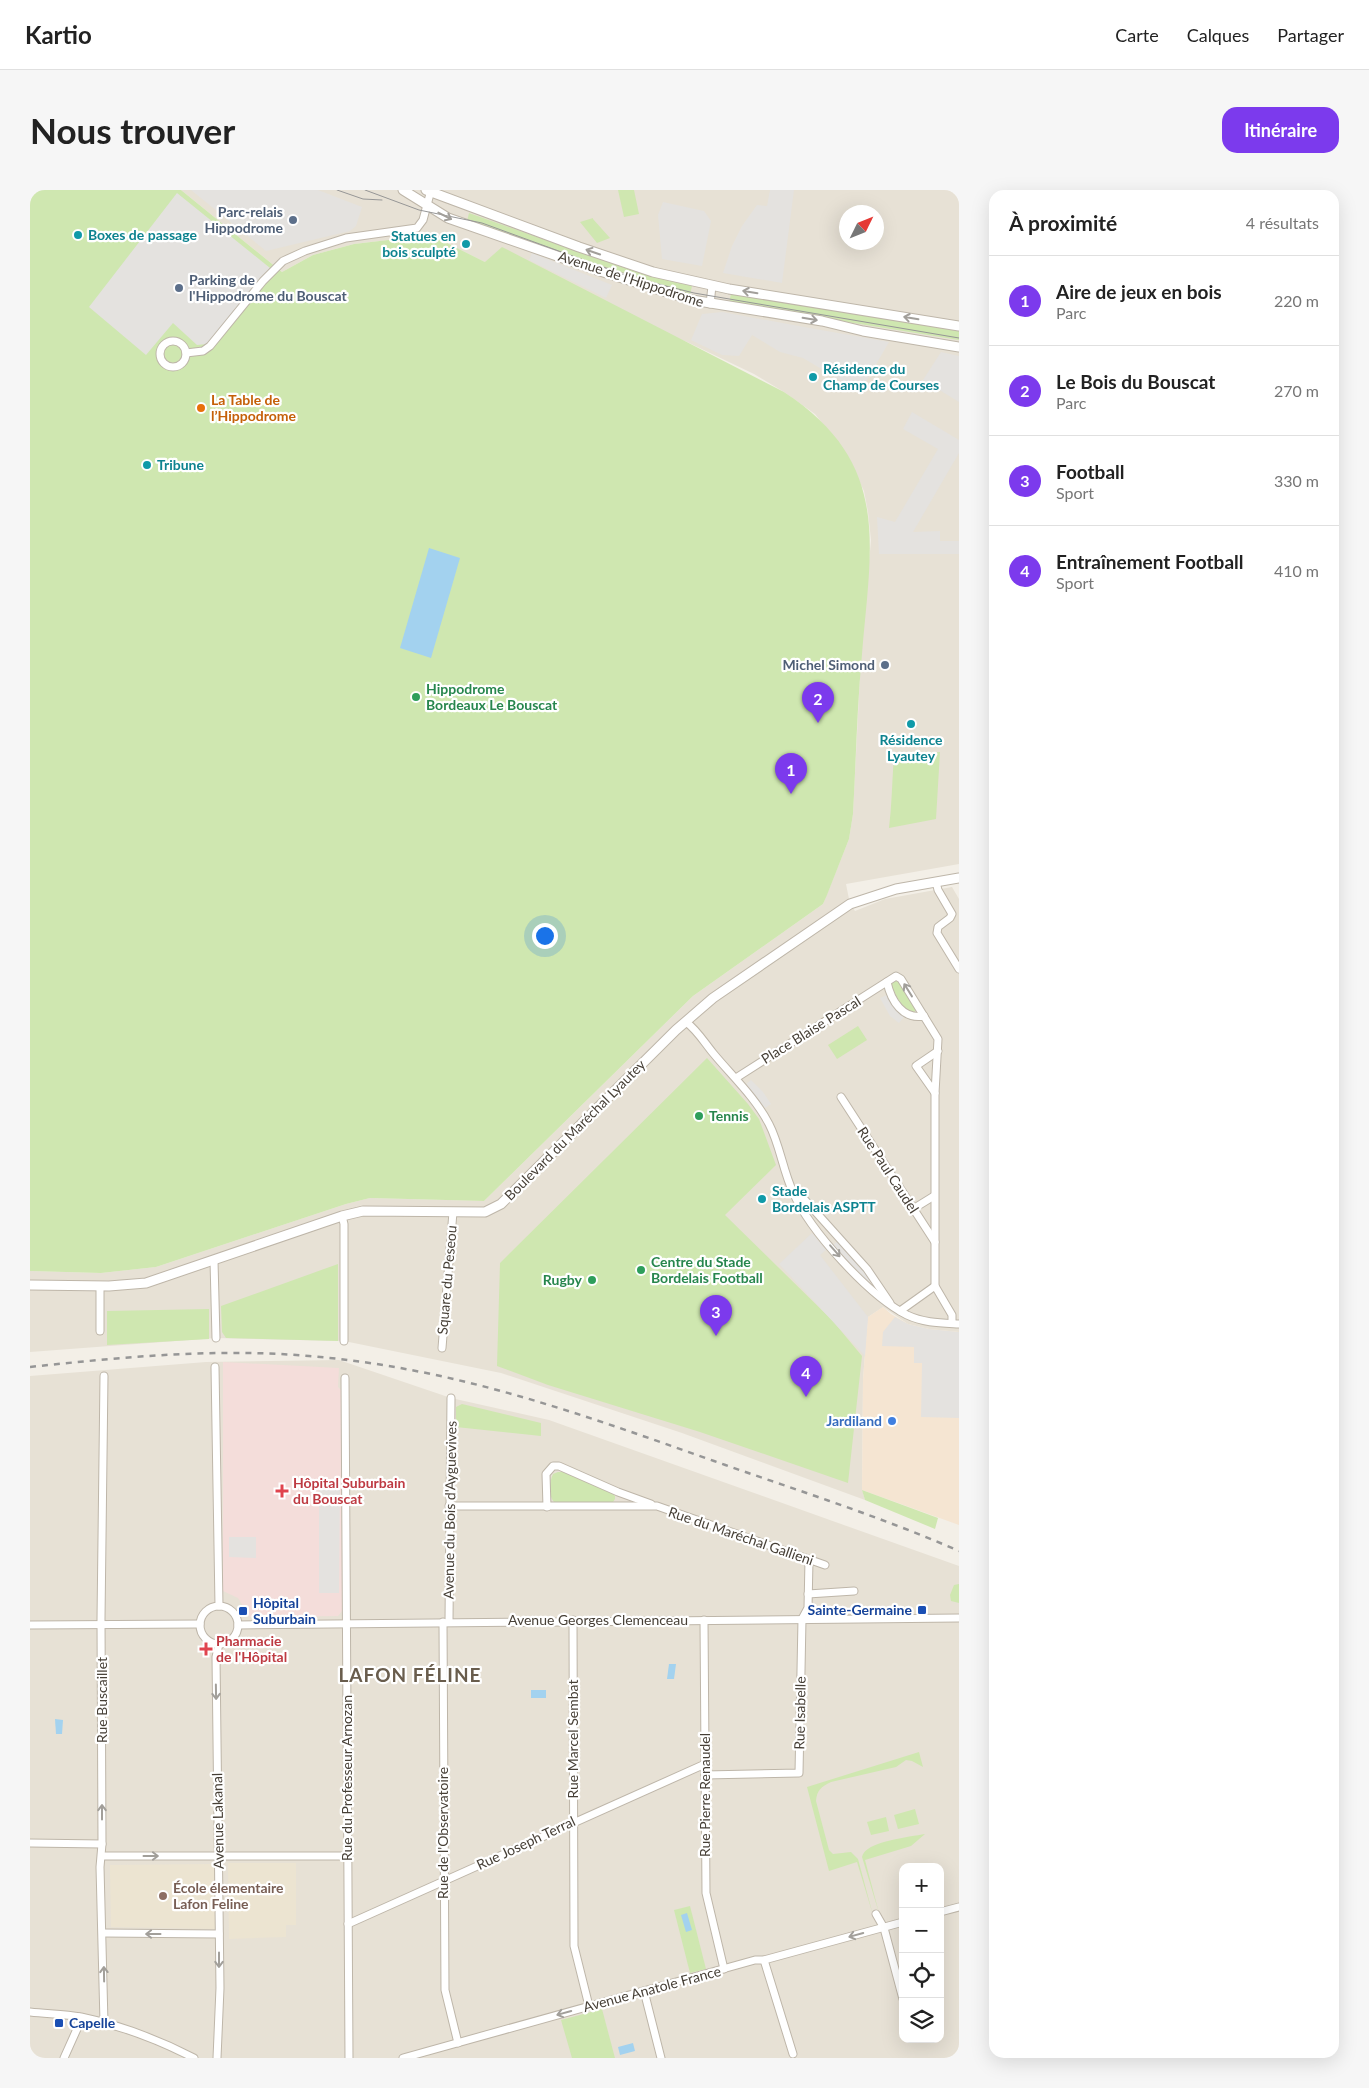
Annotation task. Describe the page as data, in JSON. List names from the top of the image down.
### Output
{
  "streets": {
    "street": [
      "Avenue de l'Hippodrome",
      "Place Blaise Pascal",
      "Boulevard du Maréchal Lyautey",
      "Rue Paul Caudel",
      "Square du Peseou",
      "Avenue du Bois d'Ayguevives",
      "Rue du Maréchal Gallieni",
      "Avenue Georges Clemenceau",
      "Rue Buscaillet",
      "Rue Isabelle",
      "Rue Marcel Sembat",
      "Rue du Professeur Arnozan",
      "Rue Pierre Renaudel",
      "Avenue Lakanal",
      "Rue de l'Observatoire",
      "Rue Joseph Terral",
      "Avenue Anatole France"
    ]
  },
  "crossings": [
    ["Boulevard du Maréchal Lyautey", "Square du Peseou"],
    ["Avenue du Bois d'Ayguevives", "Rue du Maréchal Gallieni"],
    ["Avenue du Bois d'Ayguevives", "Avenue Georges Clemenceau"],
    ["Avenue du Bois d'Ayguevives", "Rue de l'Observatoire"],
    ["Rue du Maréchal Gallieni", "Rue Isabelle"],
    ["Avenue Georges Clemenceau", "Rue Isabelle"],
    ["Avenue Georges Clemenceau", "Rue Marcel Sembat"],
    ["Avenue Georges Clemenceau", "Rue du Professeur Arnozan"],
    ["Avenue Georges Clemenceau", "Rue Pierre Renaudel"],
    ["Avenue Georges Clemenceau", "Avenue Lakanal"],
    ["Avenue Georges Clemenceau", "Rue de l'Observatoire"],
    ["Rue Isabelle", "Rue Pierre Renaudel"],
    ["Rue Marcel Sembat", "Rue Joseph Terral"],
    ["Rue Marcel Sembat", "Avenue Anatole France"],
    ["Rue du Professeur Arnozan", "Rue Joseph Terral"],
    ["Rue Pierre Renaudel", "Rue Joseph Terral"],
    ["Rue Pierre Renaudel", "Avenue Anatole France"],
    ["Rue de l'Observatoire", "Rue Joseph Terral"],
    ["Rue de l'Observatoire", "Avenue Anatole France"]
  ],
  "one_way": ["Rue Buscaillet", "Avenue Lakanal", "Avenue Anatole France"],
  "districts": ["LAFON FÉLINE"],
  "places": {
    "other": [
      "Parc-relais Hippodrome",
      "Boxes de passage",
      "Statues en bois sculpté",
      "Parking de l'Hippodrome du Bouscat",
      "Résidence du Champ de Courses",
      "La Table de l’Hippodrome",
      "Tribune",
      "Michel Simond",
      "Hippodrome Bordeaux Le Bouscat",
      "Résidence Lyautey",
      "Tennis",
      "Stade Bordelais ASPTT",
      "Centre du Stade Bordelais Football",
      "Rugby",
      "Jardiland",
      "École élementaire Lafon Feline"
    ],
    "health": ["Hôpital Suburbain du Bouscat", "Pharmacie de l'Hôpital"],
    "transit": ["Sainte-Germaine", "Hôpital Suburbain", "Capelle"]
  },
  "north": "top right",
  "page": {
    "header": "Kartio",
    "nav": ["Carte", "Calques", "Partager"],
    "buttons": "Itinéraire",
    "title": "Nous trouver",
    "heading": ["À proximité", "4 résultats"],
    "list": [
      {
        "mark": "1",
        "name": "Aire de jeux en bois",
        "note": "Parc",
        "value": "220 m"
      },
      {
        "mark": "2",
        "name": "Le Bois du Bouscat",
        "note": "Parc",
        "value": "270 m"
      },
      {
        "mark": "3",
        "name": "Football",
        "note": "Sport",
        "value": "330 m"
      },
      {
        "mark": "4",
        "name": "Entraînement Football",
        "note": "Sport",
        "value": "410 m"
      }
    ],
    "pins": [
      "2",
      "1",
      "3",
      "4"
    ],
    "map_buttons": ["+", "−"]
  }
}
